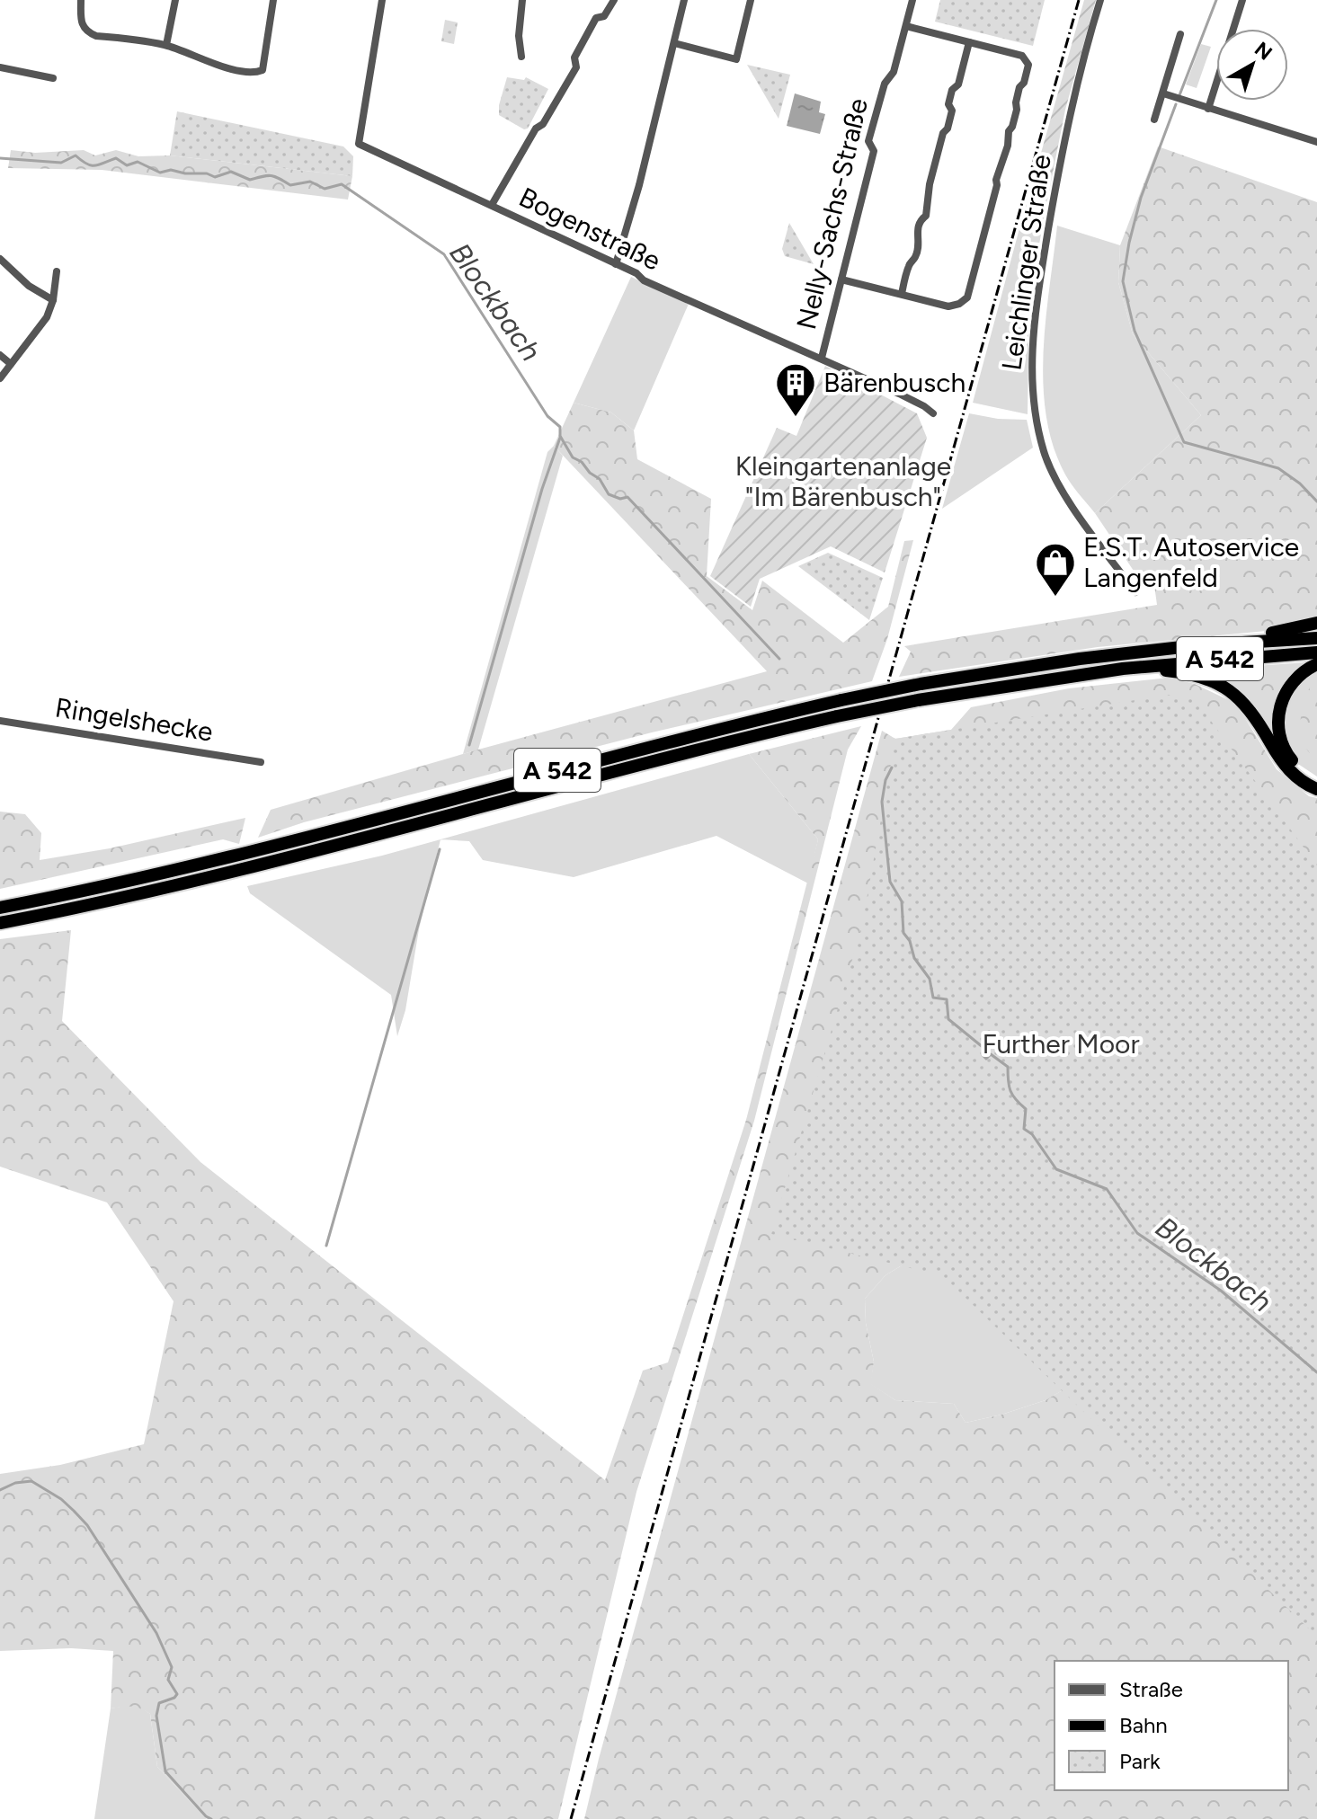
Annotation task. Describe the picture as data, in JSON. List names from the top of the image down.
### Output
{
  "streets": {
    "highway": ["A 542"],
    "street": [
      "Nelly-Sachs-Straße",
      "Bogenstraße",
      "Leichlinger Straße",
      "Ringelshecke"
    ]
  },
  "crossings": [
    ["Nelly-Sachs-Straße", "Bogenstraße"]
  ],
  "water": ["Blockbach"],
  "parks": ["Kleingartenanlage \"Im Bärenbusch\"", "Further Moor"],
  "places": {
    "building": ["Bärenbusch"],
    "shop": ["E.S.T. Autoservice Langenfeld"]
  },
  "legend": ["Straße", "Bahn", "Park"],
  "north": "top right"
}
